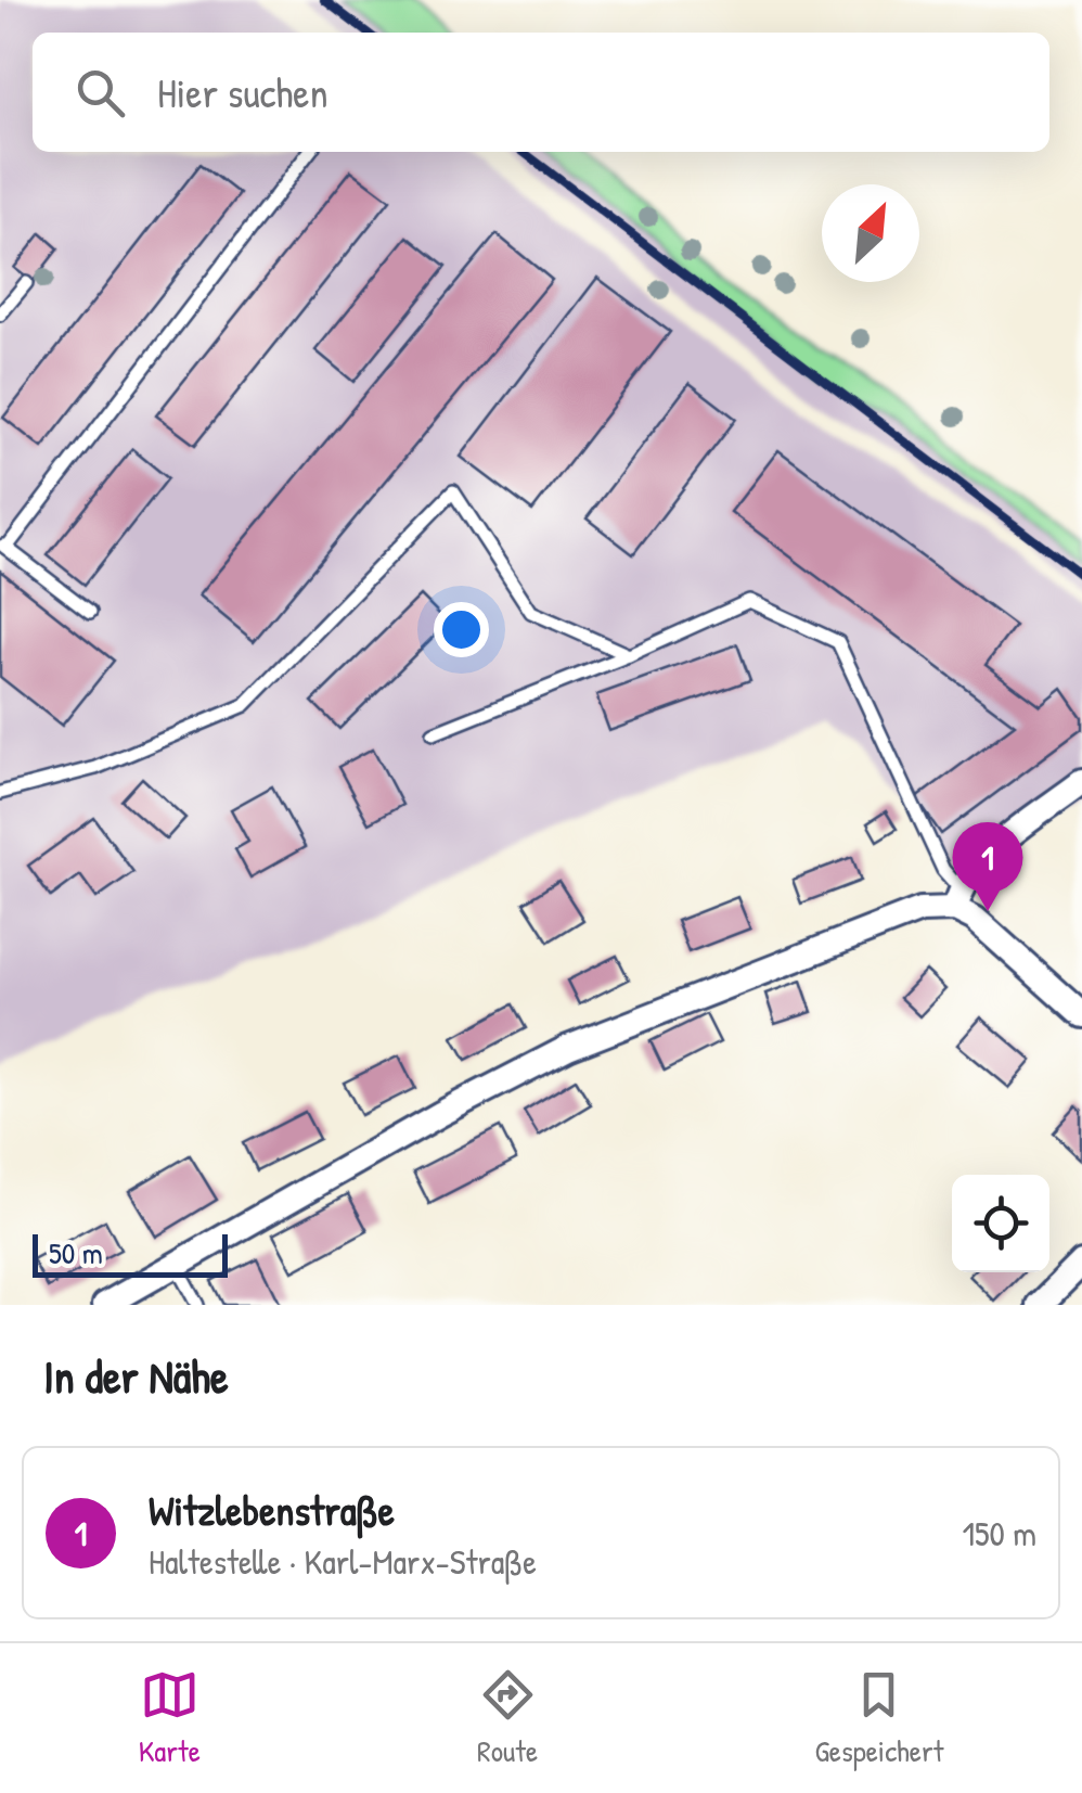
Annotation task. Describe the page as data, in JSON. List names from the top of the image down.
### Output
{
  "scale_bar": "50 m",
  "north": "top right",
  "page": {
    "search": "Hier suchen",
    "pins": "1",
    "scale": "50 m",
    "heading": "In der Nähe",
    "list": [
      {
        "mark": "1",
        "name": "Witzlebenstraße",
        "note": "Haltestelle · Karl-Marx-Straße",
        "value": "150 m"
      }
    ],
    "nav": ["Karte", "Route", "Gespeichert"]
  }
}
